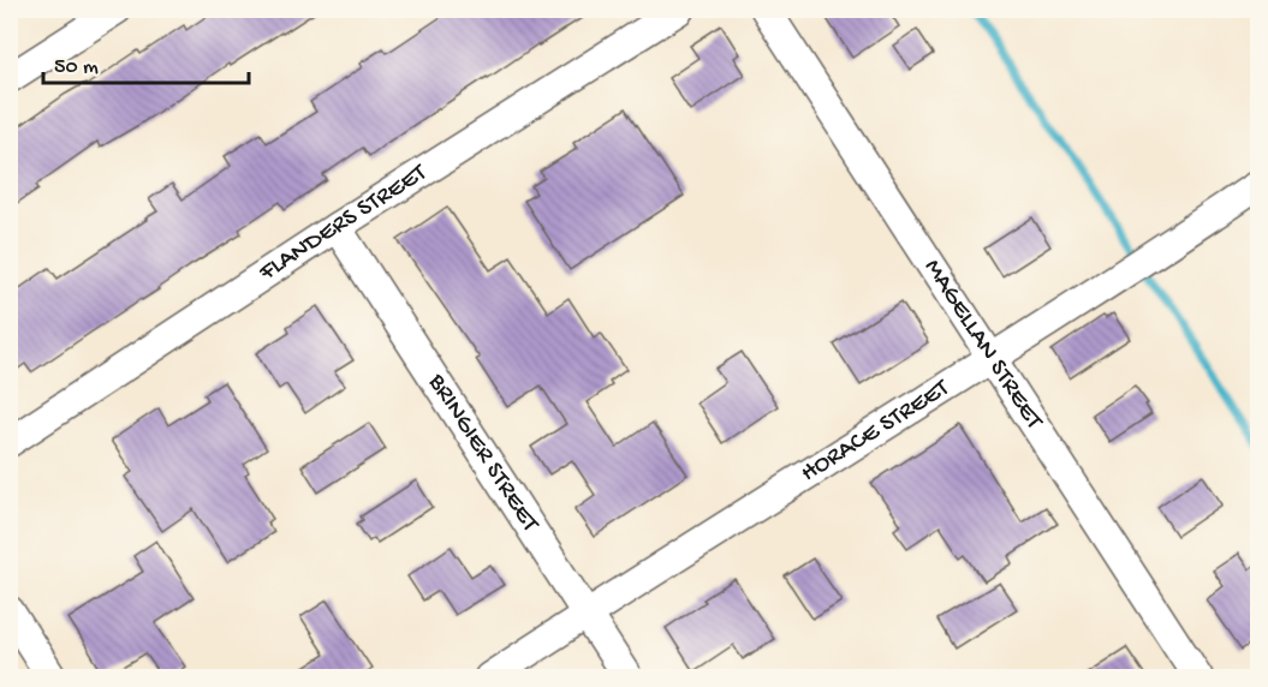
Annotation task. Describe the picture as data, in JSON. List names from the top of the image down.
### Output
{
  "streets": {
    "street": [
      "FLANDERS STREET",
      "MAGELLAN STREET",
      "HORACE STREET",
      "BRINGIER STREET"
    ]
  },
  "crossings": [
    ["FLANDERS STREET", "BRINGIER STREET"],
    ["MAGELLAN STREET", "HORACE STREET"],
    ["HORACE STREET", "BRINGIER STREET"]
  ],
  "scale_bar": "50 m"
}
